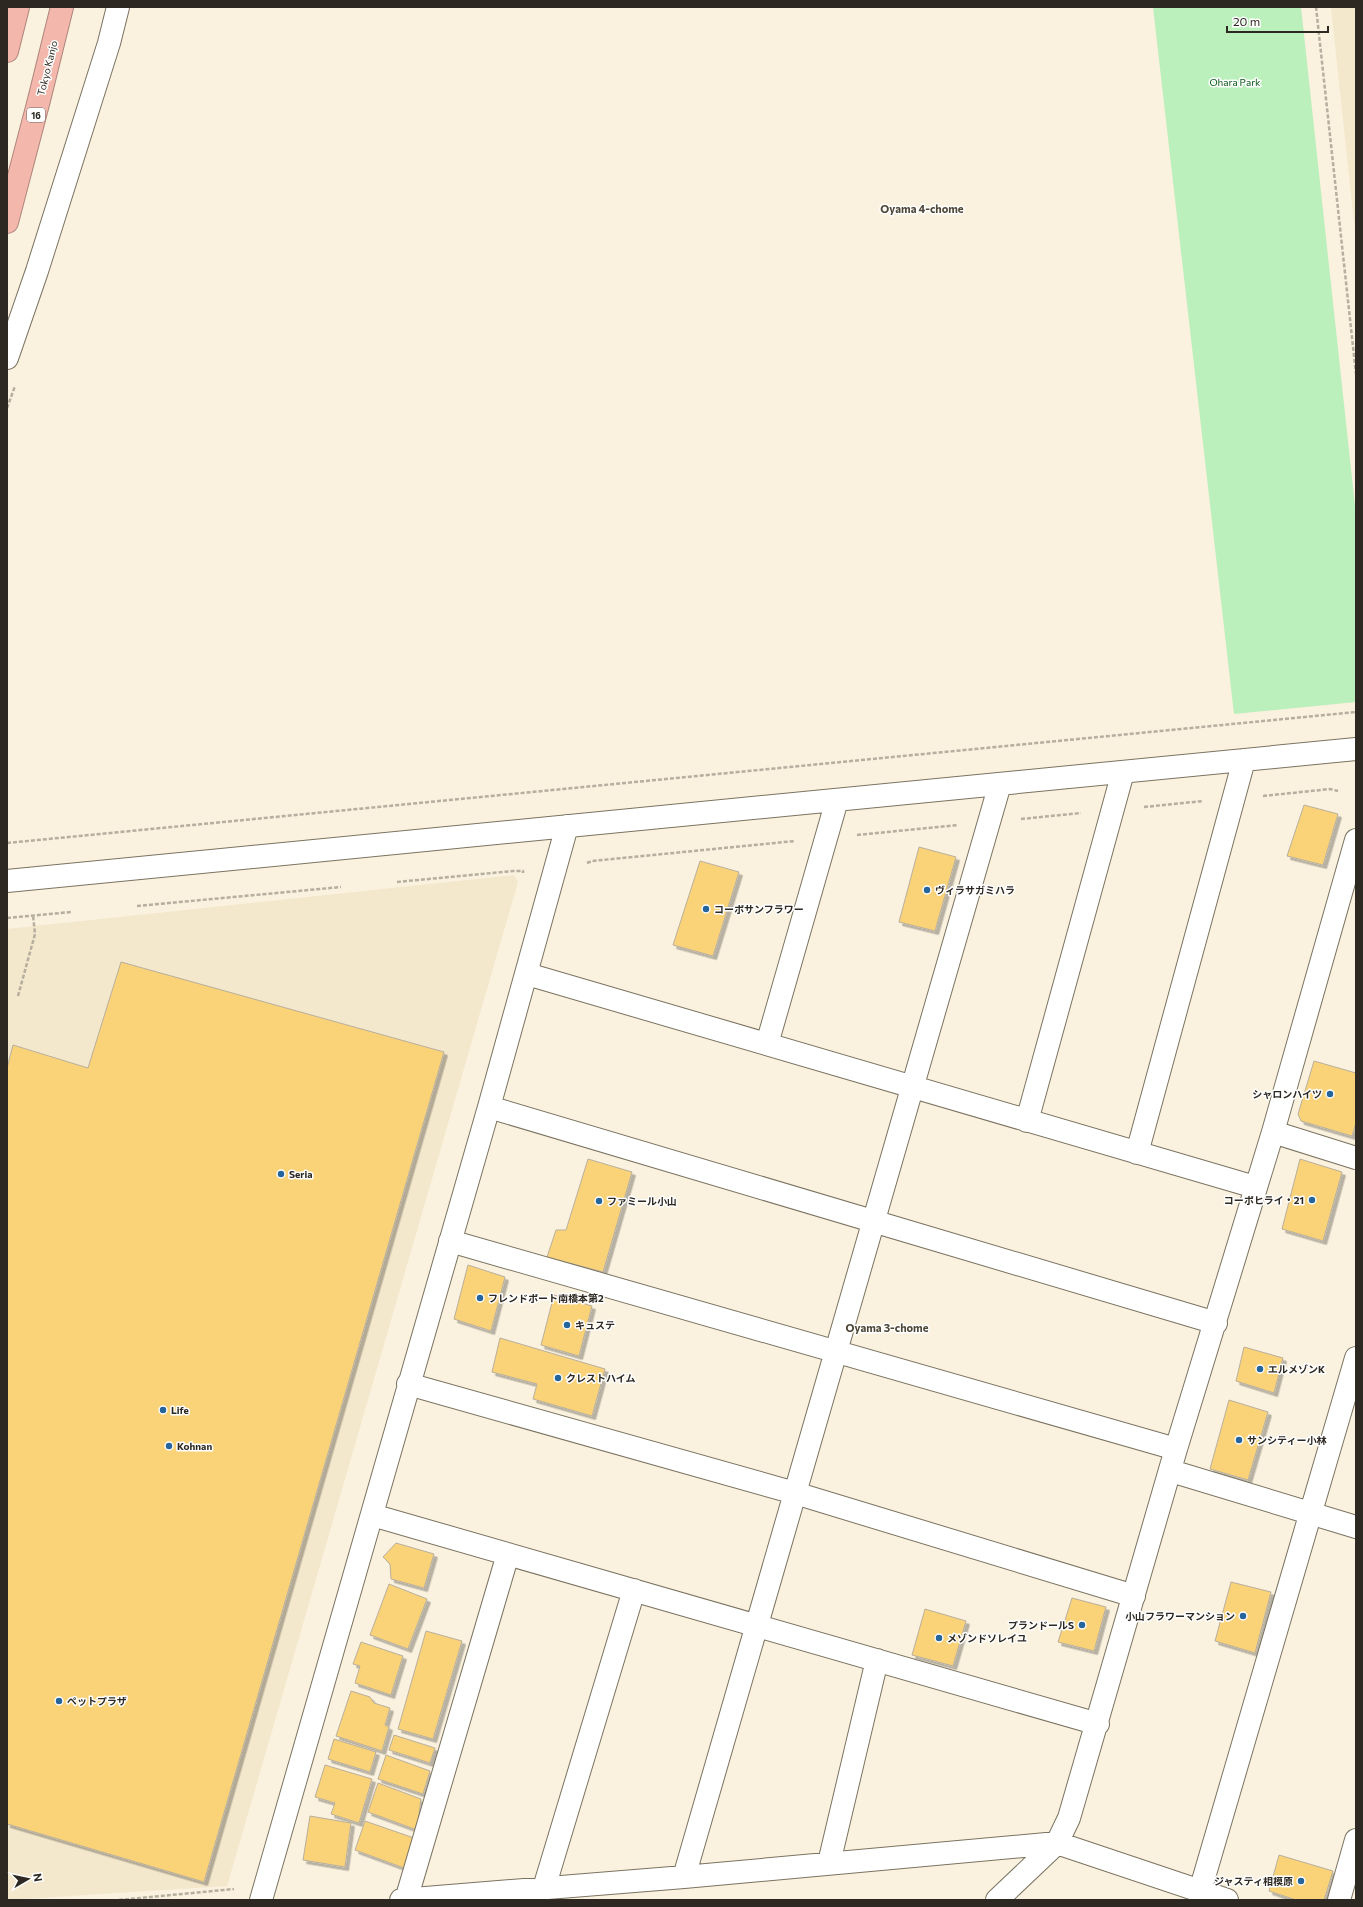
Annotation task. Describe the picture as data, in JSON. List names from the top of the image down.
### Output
{
  "streets": {
    "highway": ["Tokyo Kanjo", "16"]
  },
  "districts": ["Oyama 4-chome", "Oyama 3-chome"],
  "parks": ["Ohara Park"],
  "places": [
    "ヴィラサガミハラ",
    "コーポサンフラワー",
    "シャロンハイツ",
    "Seria",
    "コーポヒライ・21",
    "ファミール小山",
    "フレンドポート南橋本第2",
    "キュステ",
    "エルメゾンK",
    "クレストハイム",
    "Life",
    "サンシティー小林",
    "Kohnan",
    "小山フラワーマンション",
    "プランドールS",
    "メゾンドソレイユ",
    "ペットプラザ",
    "ジャスティ相模原"
  ],
  "scale_bar": "20 m",
  "north": "right"
}
